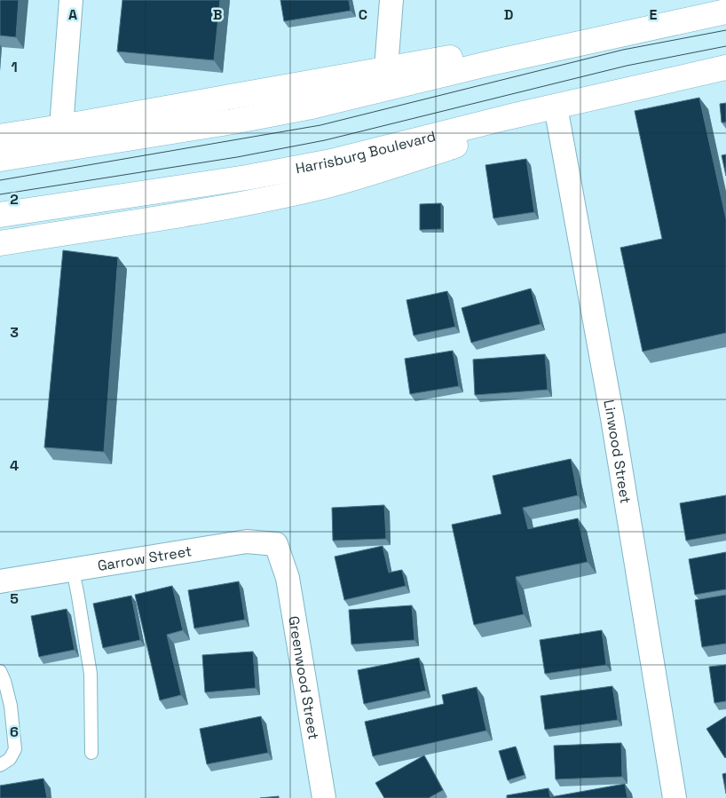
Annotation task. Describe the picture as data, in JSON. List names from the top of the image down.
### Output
{
  "streets": {
    "main road": ["Harrisburg Boulevard"],
    "street": ["Linwood Street", "Garrow Street", "Greenwood Street"]
  },
  "crossings": [
    ["Harrisburg Boulevard", "Linwood Street"],
    ["Garrow Street", "Greenwood Street"]
  ],
  "grid": {
    "columns": [
      "A",
      "B",
      "C",
      "D",
      "E"
    ],
    "rows": [
      "1",
      "2",
      "3",
      "4",
      "5",
      "6"
    ]
  }
}
